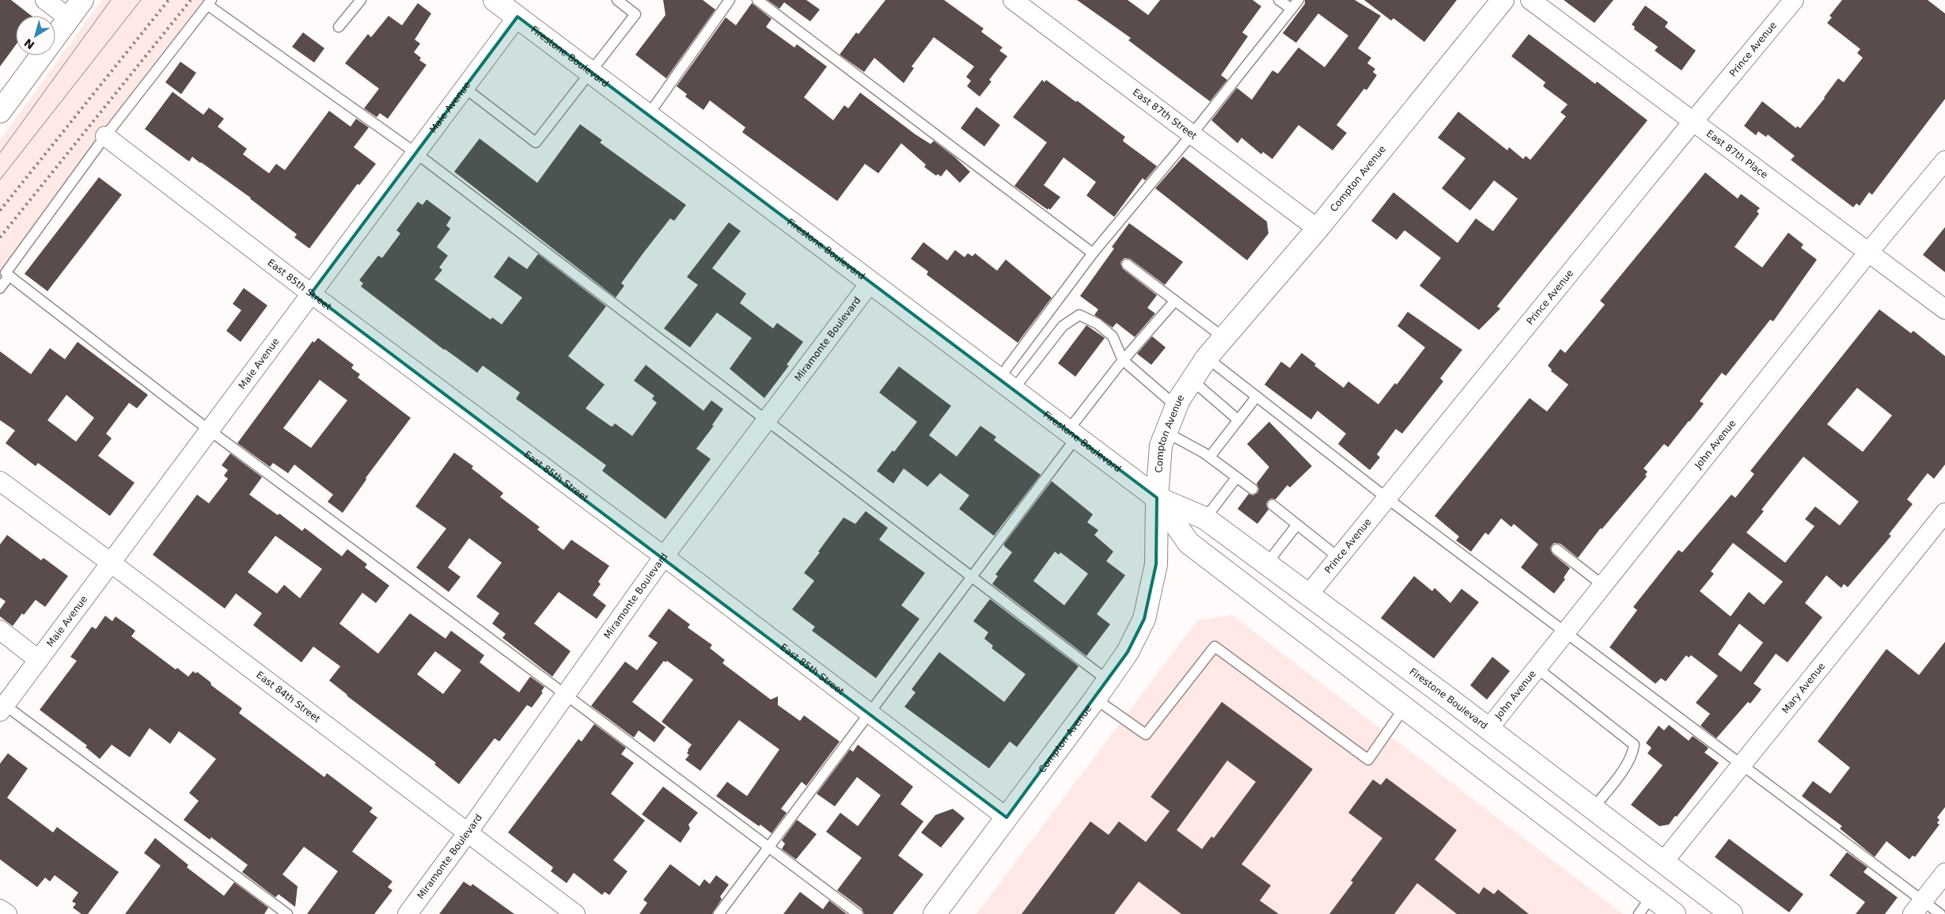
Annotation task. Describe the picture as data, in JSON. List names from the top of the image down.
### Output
{
  "streets": {
    "main road": ["Firestone Boulevard", "Compton Avenue"],
    "street": [
      "Prince Avenue",
      "Maie Avenue",
      "East 87th Street",
      "East 87th Place",
      "East 85th Street",
      "Miramonte Boulevard",
      "John Avenue",
      "Mary Avenue",
      "East 84th Street"
    ]
  },
  "crossings": [
    ["Prince Avenue", "Firestone Boulevard"],
    ["Prince Avenue", "East 87th Place"],
    ["Firestone Boulevard", "Maie Avenue"],
    ["Firestone Boulevard", "Compton Avenue"],
    ["Firestone Boulevard", "Miramonte Boulevard"],
    ["Firestone Boulevard", "John Avenue"],
    ["Firestone Boulevard", "Mary Avenue"],
    ["Maie Avenue", "East 85th Street"],
    ["Maie Avenue", "East 84th Street"],
    ["East 87th Street", "Compton Avenue"],
    ["East 87th Place", "John Avenue"],
    ["Compton Avenue", "East 85th Street"],
    ["East 85th Street", "Miramonte Boulevard"],
    ["Miramonte Boulevard", "East 84th Street"]
  ],
  "north": "bottom left"
}
